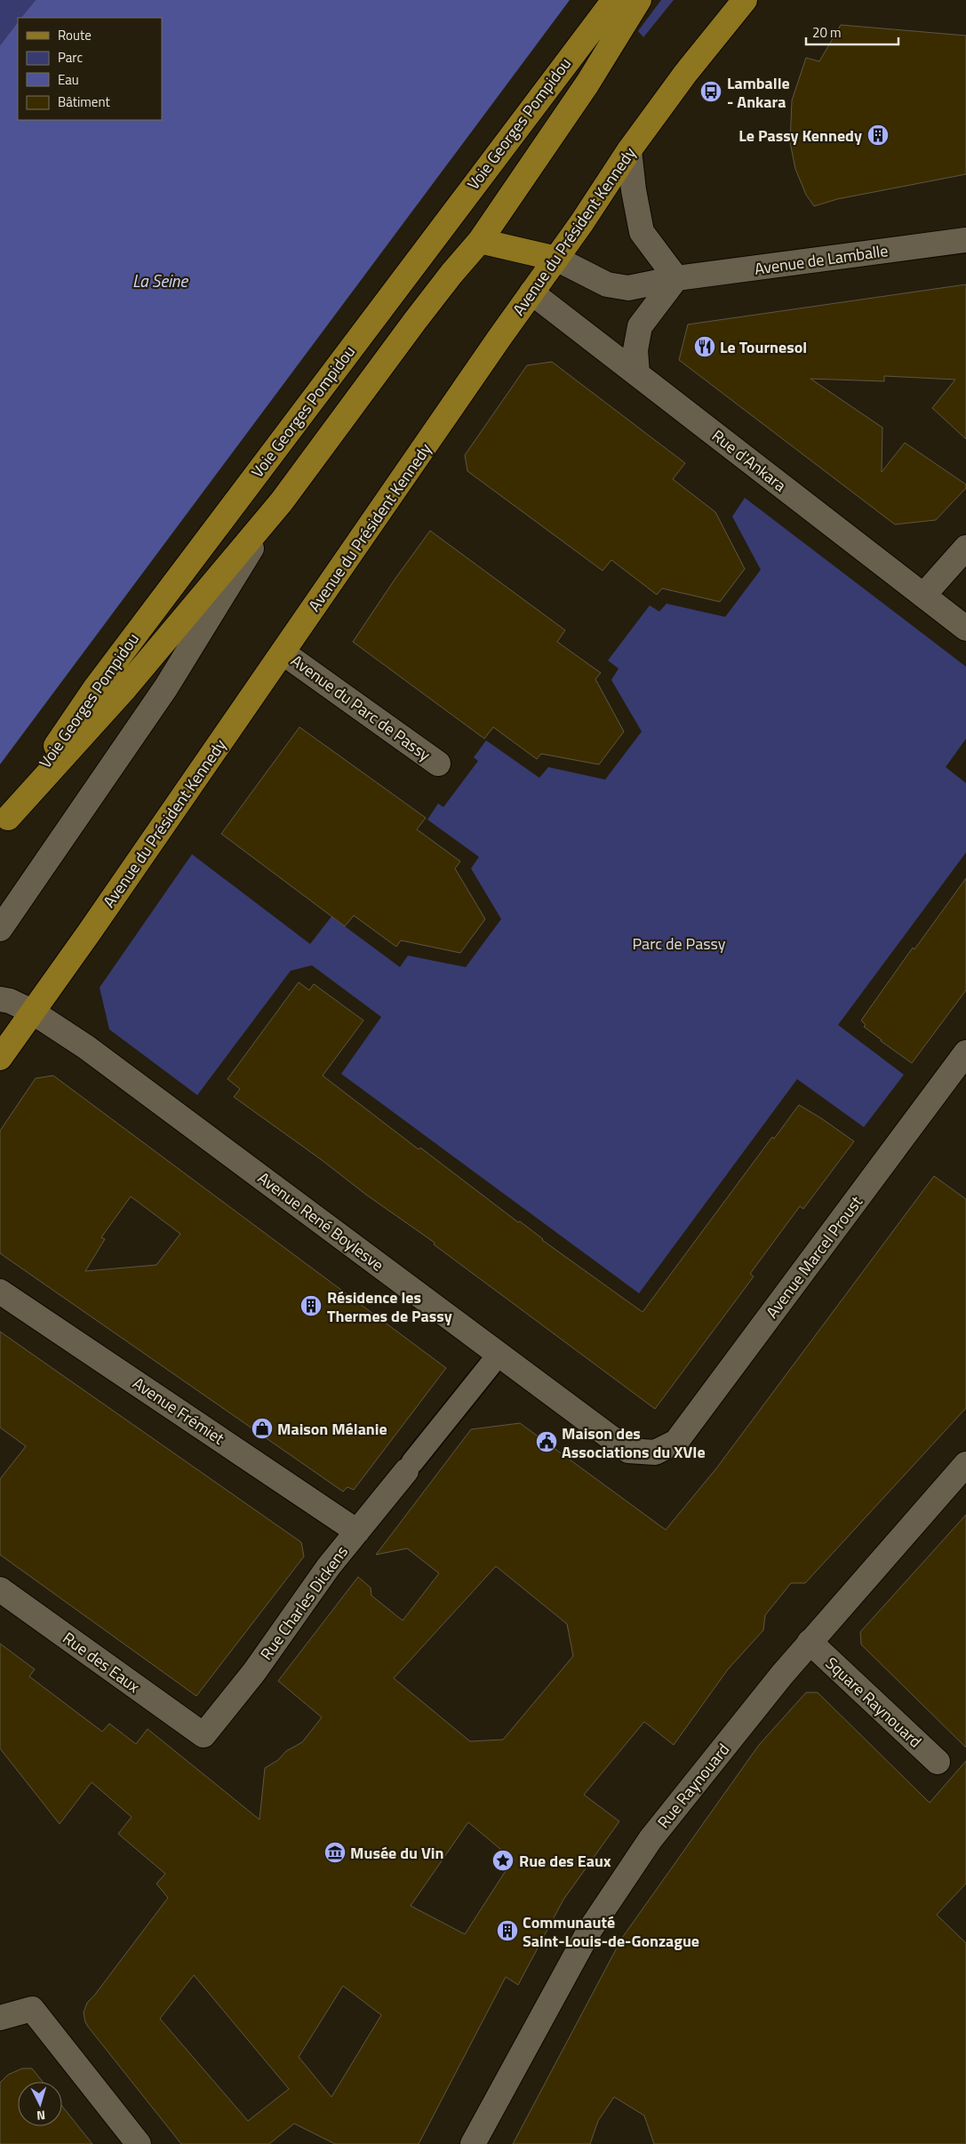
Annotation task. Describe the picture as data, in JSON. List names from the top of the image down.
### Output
{
  "streets": {
    "main road": ["Voie Georges Pompidou", "Avenue du Président Kennedy"],
    "street": [
      "Avenue de Lamballe",
      "Rue d'Ankara",
      "Avenue du Parc de Passy",
      "Avenue René Boylesve",
      "Avenue Marcel Proust",
      "Avenue Frémiet",
      "Rue Charles Dickens",
      "Rue des Eaux",
      "Square Raynouard",
      "Rue Raynouard"
    ]
  },
  "crossings": [
    ["Avenue du Président Kennedy", "Avenue de Lamballe"],
    ["Avenue du Président Kennedy", "Rue d'Ankara"],
    ["Avenue du Président Kennedy", "Avenue du Parc de Passy"],
    ["Avenue du Président Kennedy", "Avenue René Boylesve"],
    ["Avenue René Boylesve", "Avenue Marcel Proust"],
    ["Avenue Frémiet", "Rue Charles Dickens"],
    ["Rue Charles Dickens", "Rue des Eaux"],
    ["Square Raynouard", "Rue Raynouard"]
  ],
  "water": ["La Seine"],
  "parks": ["Parc de Passy"],
  "places": {
    "bus stop": ["Lamballe - Ankara"],
    "building": ["Le Passy Kennedy", "Résidence les Thermes de Passy", "Communauté Saint-Louis-de-Gonzague"],
    "restaurant": ["Le Tournesol"],
    "shop": ["Maison Mélanie"],
    "public building": ["Maison des Associations du XVIe"],
    "museum": ["Musée du Vin"],
    "place": ["Rue des Eaux"]
  },
  "legend": [
    "Route",
    "Parc",
    "Eau",
    "Bâtiment"
  ],
  "scale_bar": "20 m",
  "north": "bottom"
}
